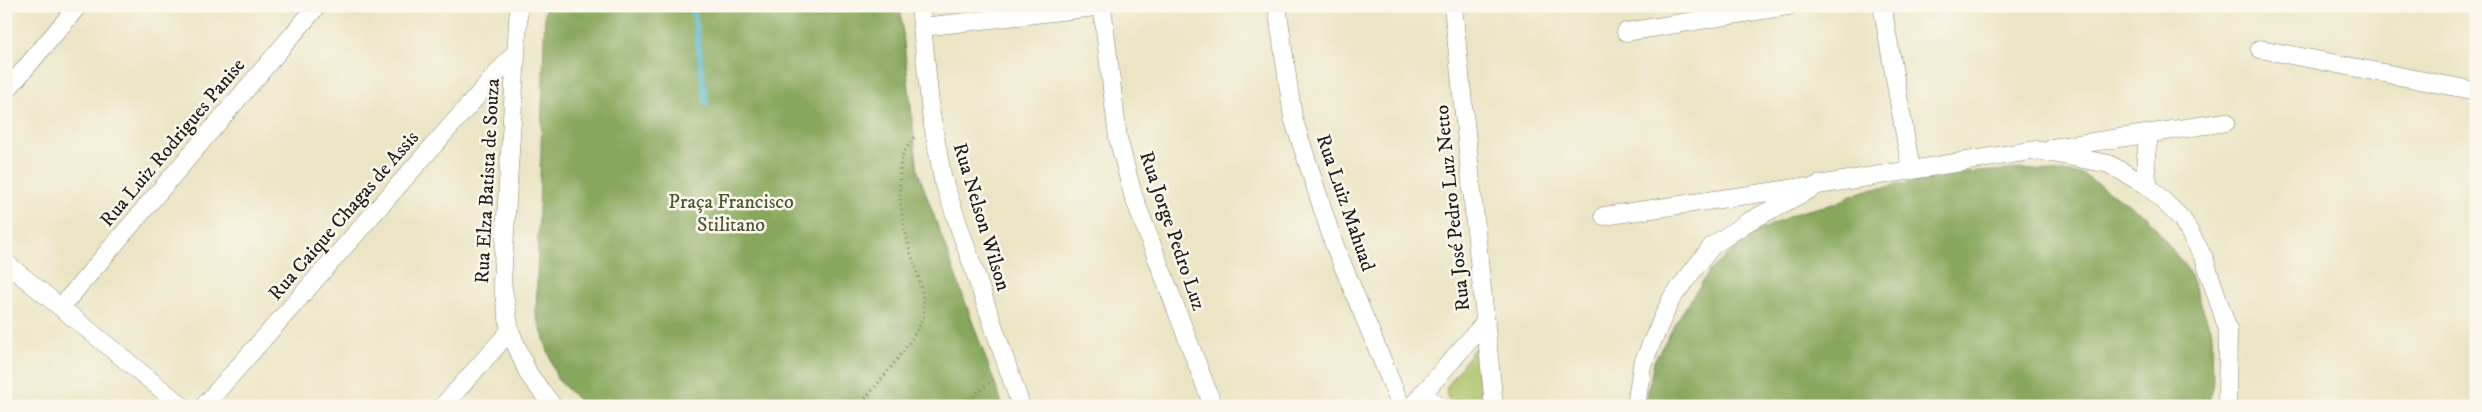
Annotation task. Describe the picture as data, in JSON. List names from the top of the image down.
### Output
{
  "streets": {
    "street": [
      "Rua Luiz Rodrigues Panise",
      "Rua Elza Batista de Souza",
      "Rua Luiz Mahuad",
      "Rua José Pedro Luz Netto",
      "Rua Caique Chagas de Assis",
      "Rua Nelson Wilson",
      "Rua Jorge Pedro Luz"
    ]
  },
  "crossings": [
    ["Rua Elza Batista de Souza", "Rua Caique Chagas de Assis"]
  ],
  "parks": ["Praça Francisco Stilitano"]
}
